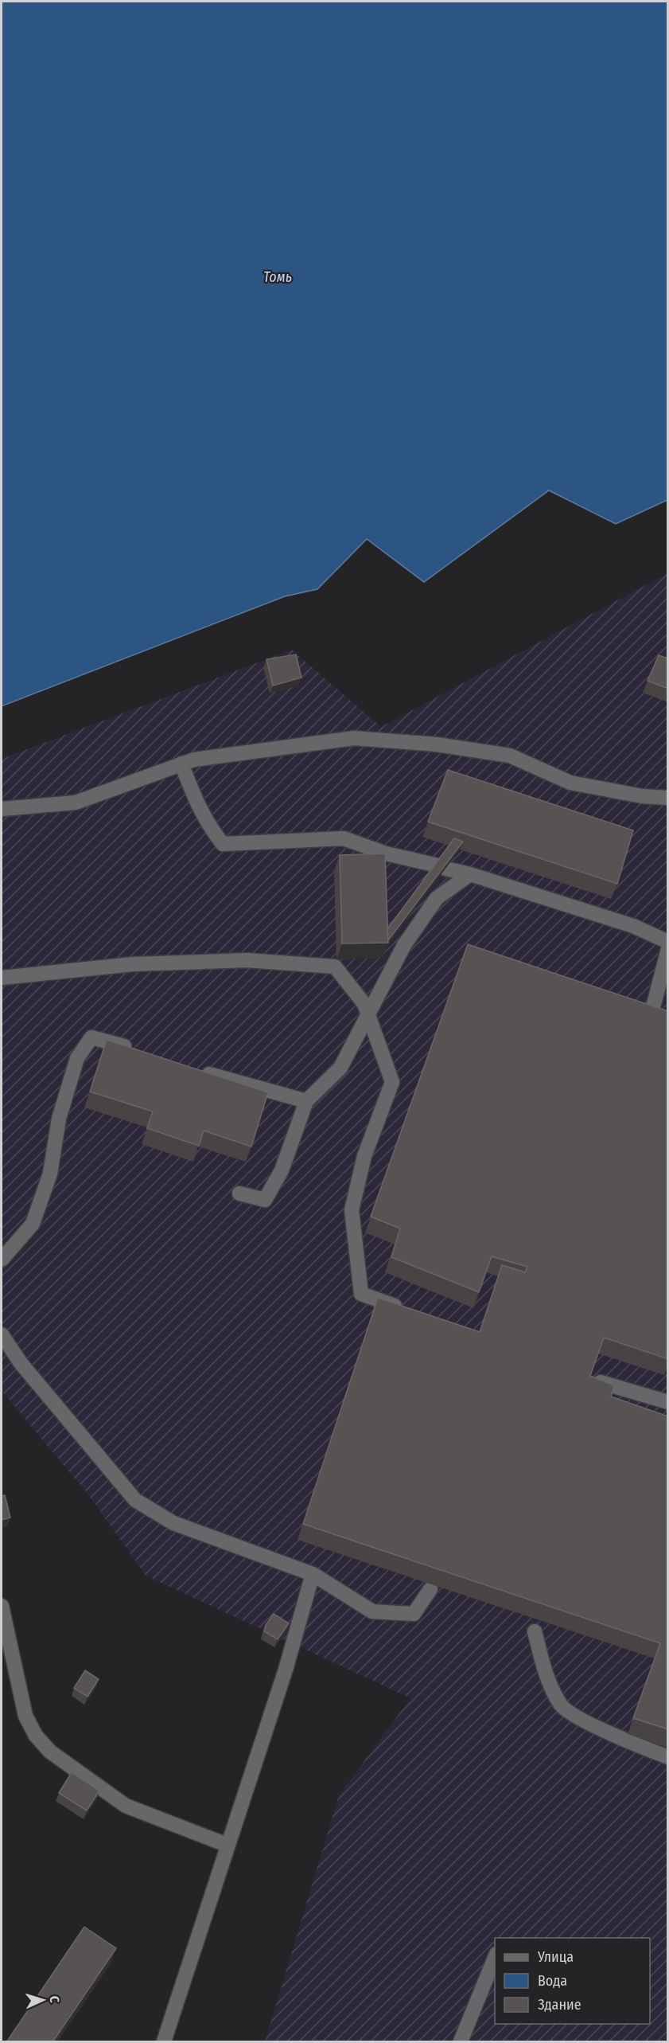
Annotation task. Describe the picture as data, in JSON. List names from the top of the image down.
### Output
{
  "water": ["Томь"],
  "legend": ["Улица", "Вода", "Здание"],
  "north": "right"
}
